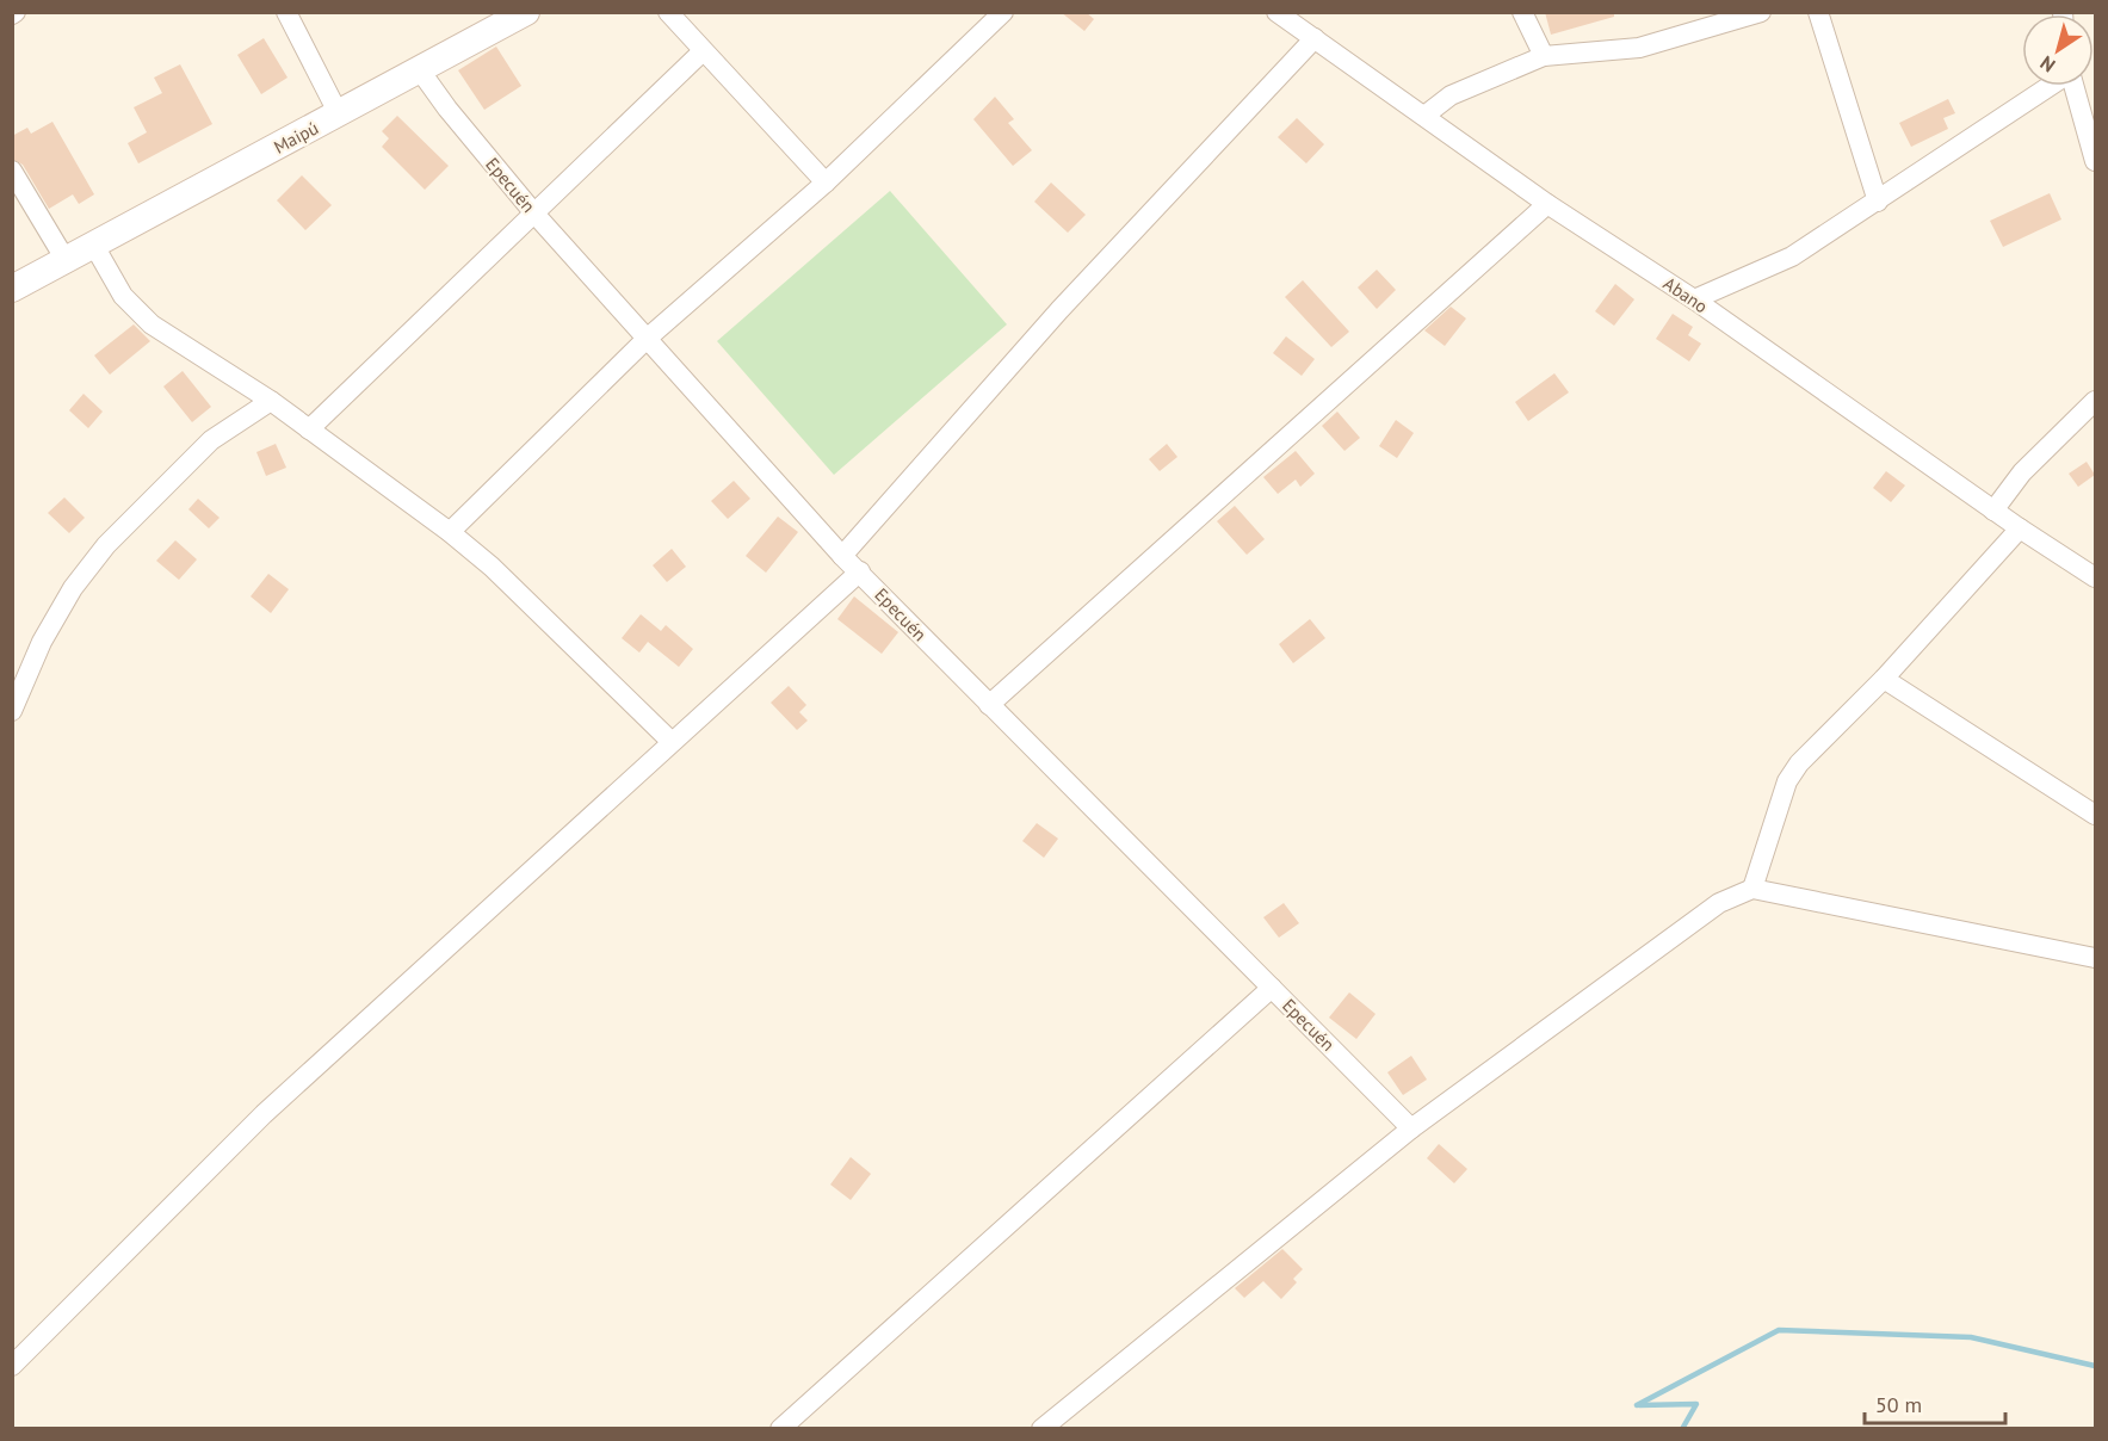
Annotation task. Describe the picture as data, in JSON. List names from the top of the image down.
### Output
{
  "streets": {
    "main road": ["Maipú"],
    "street": ["Epecuén", "Abano"]
  },
  "crossings": [
    ["Maipú", "Epecuén"]
  ],
  "scale_bar": "50 m",
  "north": "bottom left"
}
